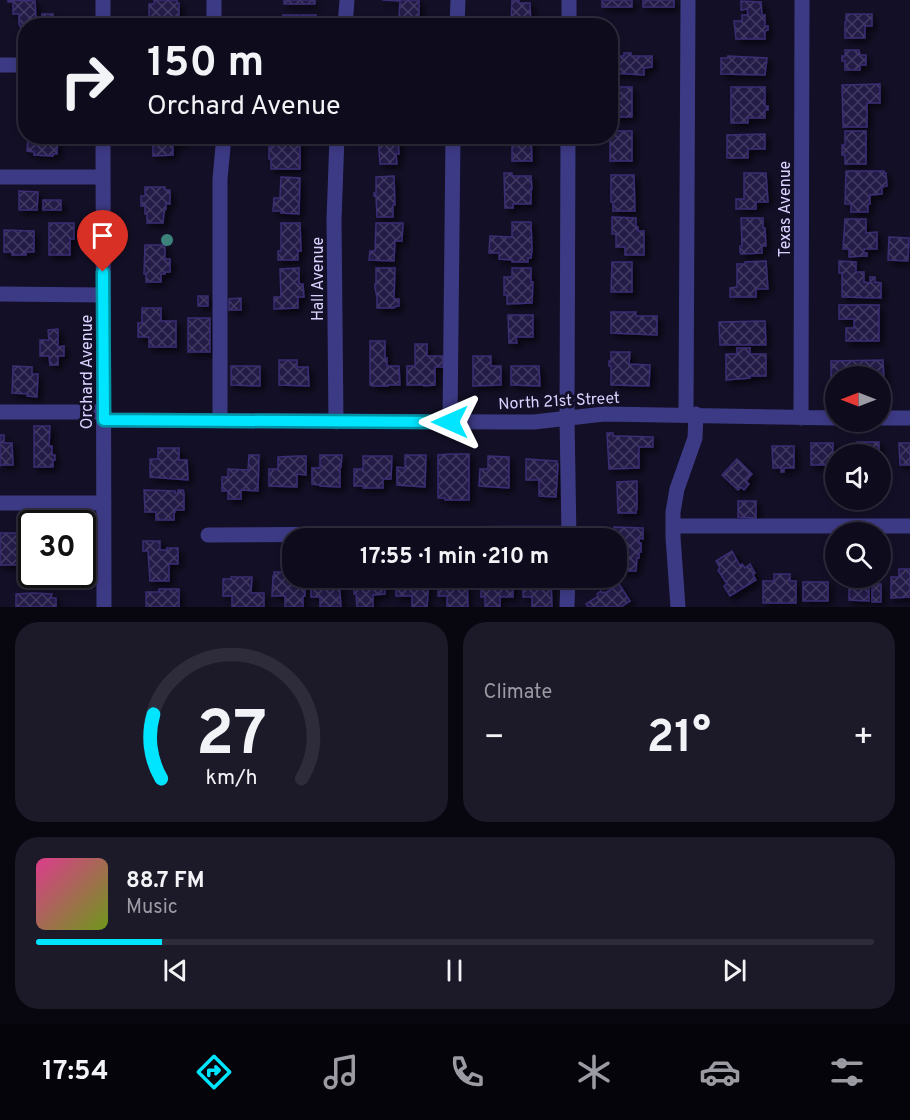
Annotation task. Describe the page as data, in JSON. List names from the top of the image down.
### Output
{
  "streets": {
    "street": [
      "Texas Avenue",
      "Hall Avenue",
      "Orchard Avenue",
      "North 21st Street"
    ]
  },
  "crossings": [
    ["Texas Avenue", "North 21st Street"],
    ["Hall Avenue", "North 21st Street"],
    ["Orchard Avenue", "North 21st Street"]
  ],
  "north": "left",
  "page": {
    "turn": ["150 m", "Orchard Avenue"],
    "limit": "30",
    "trip": "17:55 · 1 min · 210 m",
    "tile": "Climate",
    "heat": ["−", "21°", "+"],
    "song": ["88.7 FM", "Music"],
    "tabs": "17:54",
    "gauge": ["27", "km/h"]
  }
}
